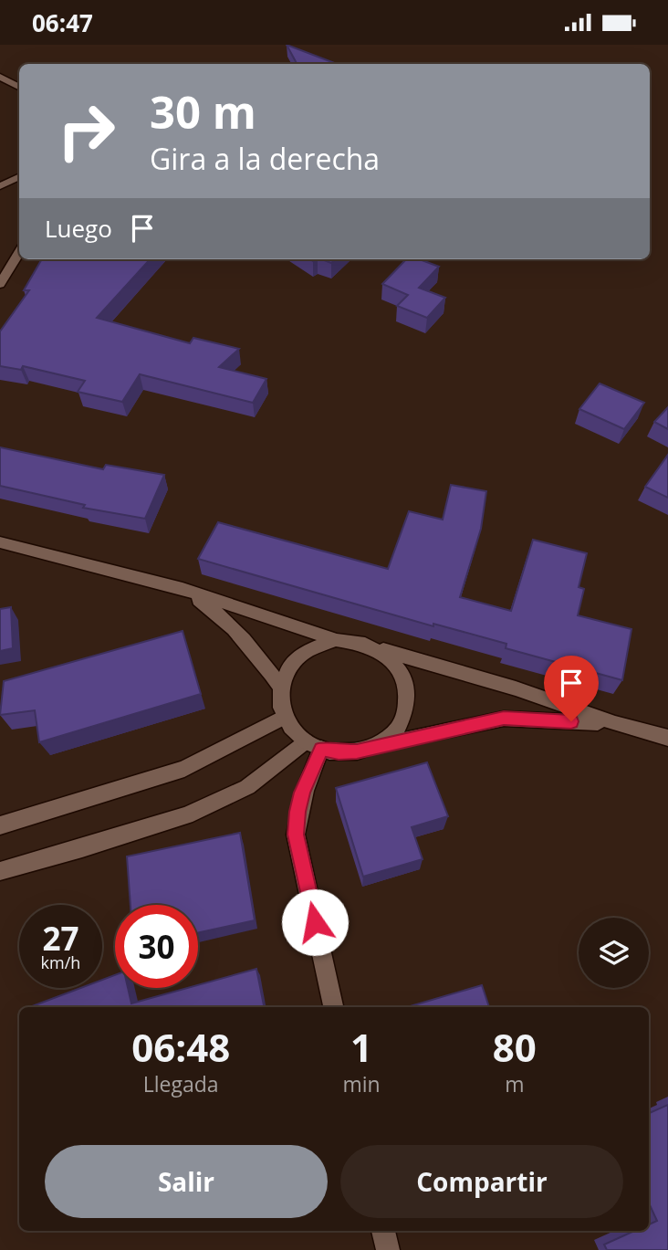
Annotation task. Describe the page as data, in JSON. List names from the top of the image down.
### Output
{
  "page": {
    "status": "06:47",
    "turn": ["30 m", "Gira a la derecha"],
    "then": "Luego",
    "speed": "27 km/h",
    "limit": "30",
    "eta": [
      "06:48",
      "Llegada",
      "1",
      "min",
      "80",
      "m"
    ],
    "buttons": ["Salir", "Compartir"]
  }
}
